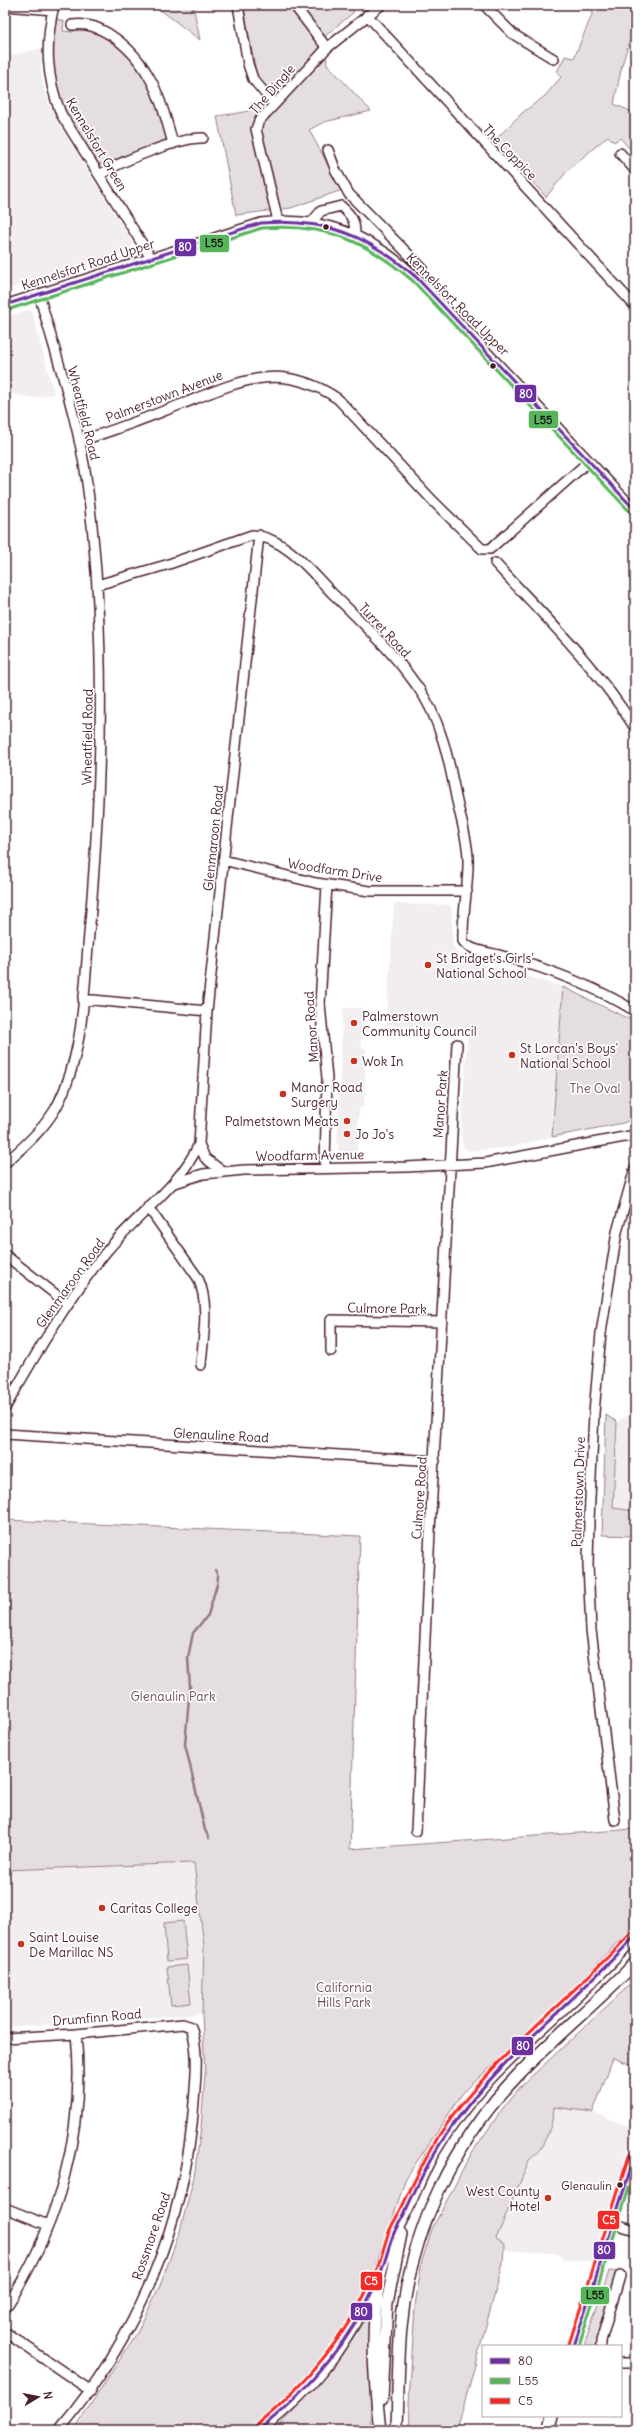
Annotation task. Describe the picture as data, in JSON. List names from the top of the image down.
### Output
{
  "streets": {
    "street": [
      "The Dingle",
      "Kennelsfort Green",
      "The Coppice",
      "Kennelsfort Road Upper",
      "Palmerstown Avenue",
      "Wheatfield Road",
      "Turret Road",
      "Glenmaroon Road",
      "Woodfarm Drive",
      "Manor Road",
      "Manor Park",
      "Woodfarm Avenue",
      "Culmore Park",
      "Glenauline Road",
      "Palmerstown Drive",
      "Culmore Road",
      "Drumfinn Road",
      "Rossmore Road"
    ]
  },
  "crossings": [
    ["The Dingle", "The Coppice"],
    ["The Dingle", "Kennelsfort Road Upper"],
    ["Kennelsfort Green", "Kennelsfort Road Upper"],
    ["Kennelsfort Road Upper", "Palmerstown Avenue"],
    ["Kennelsfort Road Upper", "Wheatfield Road"],
    ["Palmerstown Avenue", "Wheatfield Road"],
    ["Turret Road", "Glenmaroon Road"],
    ["Turret Road", "Woodfarm Drive"],
    ["Glenmaroon Road", "Woodfarm Drive"],
    ["Glenmaroon Road", "Woodfarm Avenue"],
    ["Woodfarm Drive", "Manor Road"],
    ["Manor Road", "Woodfarm Avenue"],
    ["Manor Park", "Woodfarm Avenue"],
    ["Manor Park", "Culmore Road"],
    ["Woodfarm Avenue", "Culmore Road"],
    ["Culmore Park", "Culmore Road"],
    ["Glenauline Road", "Culmore Road"],
    ["Drumfinn Road", "Rossmore Road"]
  ],
  "parks": ["The Oval", "Glenaulin Park", "California Hills Park"],
  "places": [
    "St Bridget's Girls' National School",
    "Palmerstown Community Council",
    "St Lorcan's Boys' National School",
    "Wok In",
    "Manor Road Surgery",
    "Palmetstown Meats",
    "Jo Jo's",
    "Caritas College",
    "Saint Louise De Marillac NS",
    "Glenaulin",
    "West County Hotel"
  ],
  "lines": ["transit line 80", "transit line L55", "transit line C5"],
  "legend": ["80", "L55", "C5"],
  "north": "right"
}
